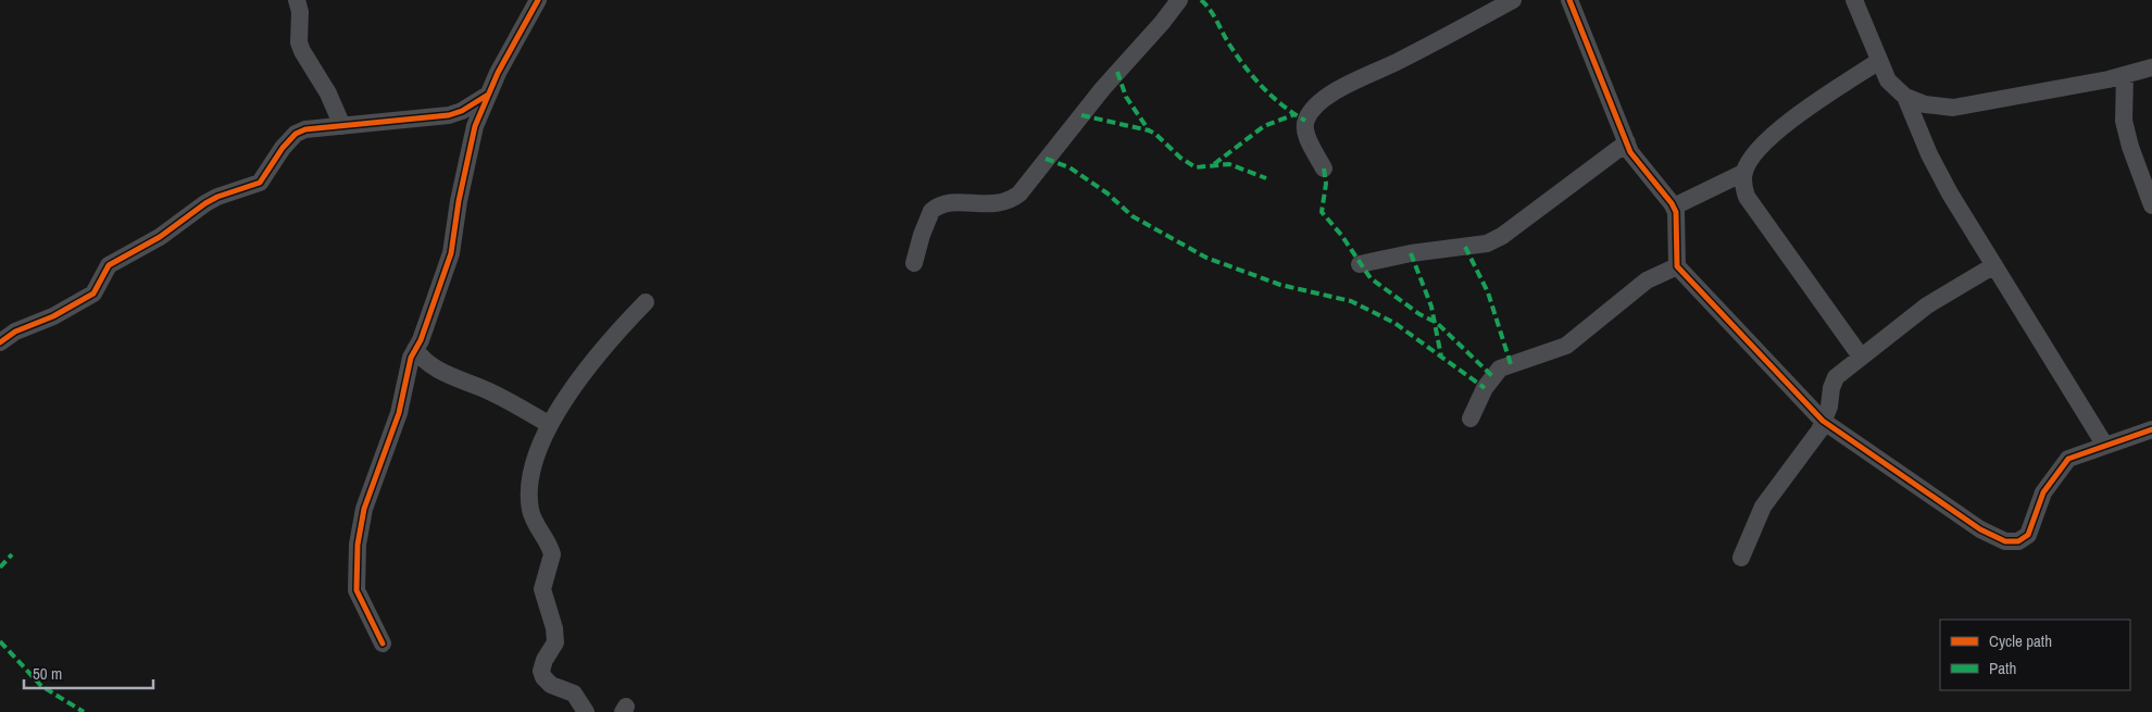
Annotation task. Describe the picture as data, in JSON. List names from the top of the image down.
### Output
{
  "legend": ["Cycle path", "Path"],
  "scale_bar": "50 m"
}
